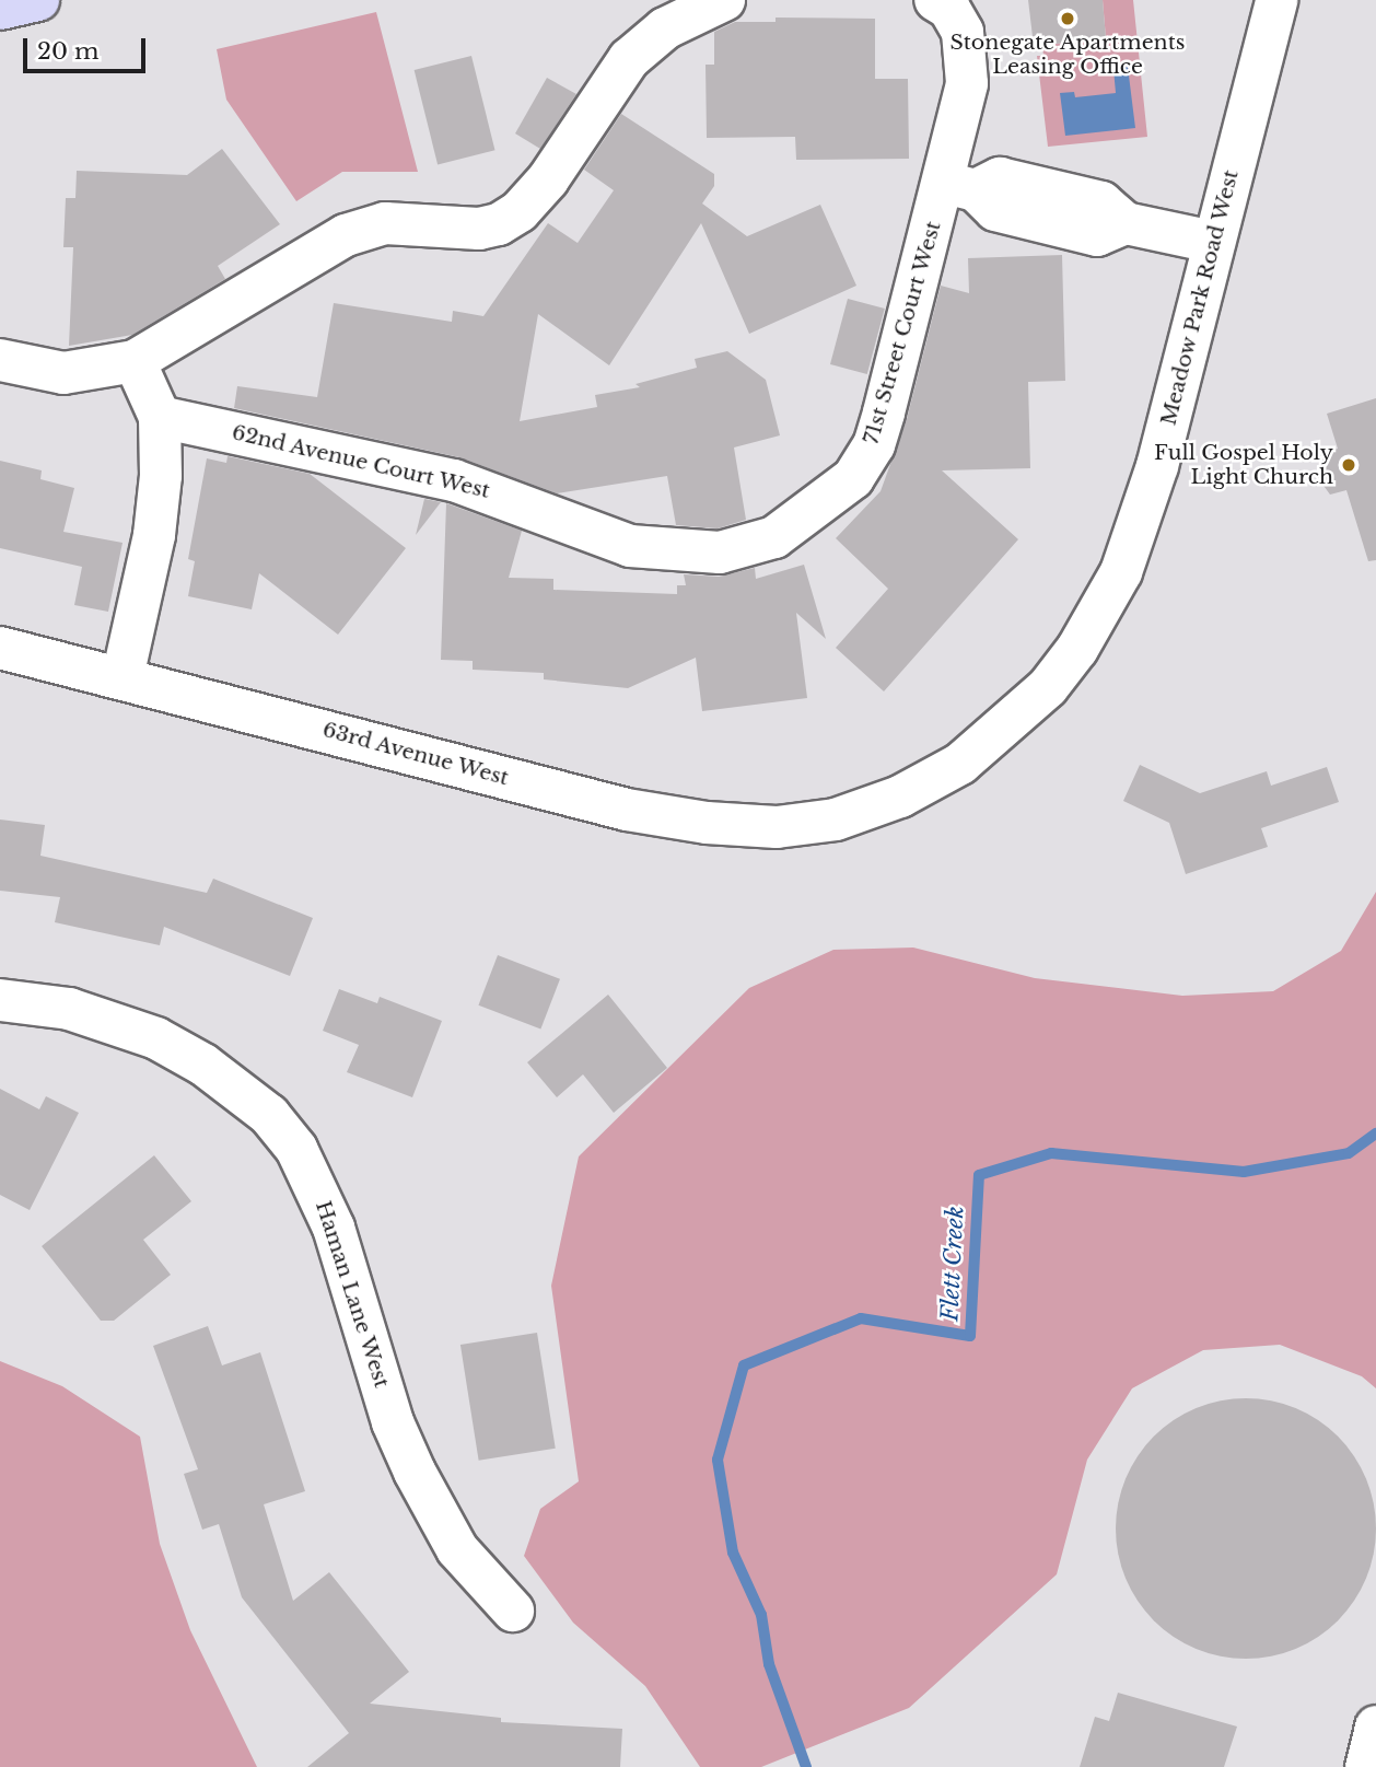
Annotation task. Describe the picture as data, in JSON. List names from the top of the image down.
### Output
{
  "streets": {
    "street": [
      "Meadow Park Road West",
      "71st Street Court West",
      "62nd Avenue Court West",
      "63rd Avenue West",
      "Haman Lane West"
    ]
  },
  "crossings": [
    ["Meadow Park Road West", "63rd Avenue West"],
    ["71st Street Court West", "62nd Avenue Court West"]
  ],
  "water": ["Flett Creek"],
  "places": ["Stonegate Apartments Leasing Office", "Full Gospel Holy Light Church"],
  "scale_bar": "20 m"
}
